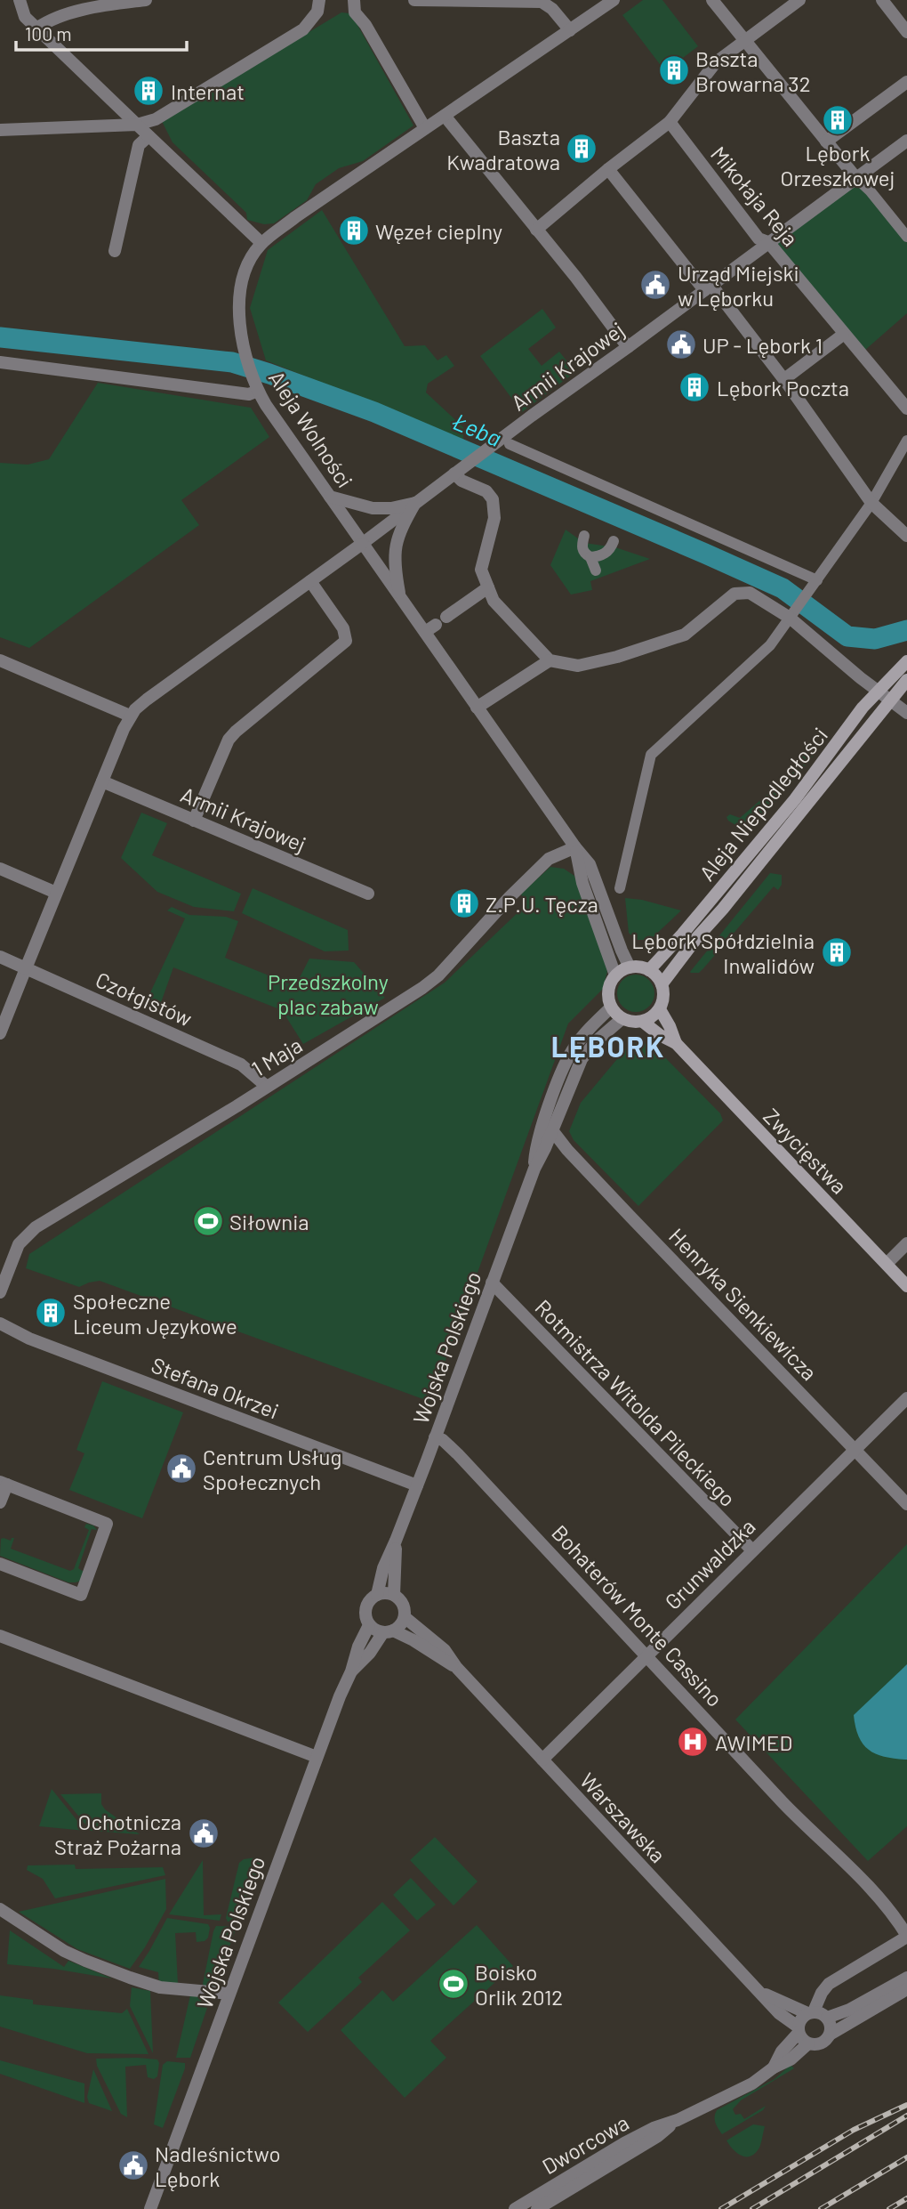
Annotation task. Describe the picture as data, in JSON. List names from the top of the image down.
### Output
{
  "streets": {
    "main road": ["Aleja Niepodległości", "Zwycięstwa"],
    "street": [
      "Mikołaja Reja",
      "Armii Krajowej",
      "Aleja Wolności",
      "Czołgistów",
      "1 Maja",
      "Henryka Sienkiewicza",
      "Wojska Polskiego",
      "Stefana Okrzei",
      "Rotmistrza Witolda Pileckiego",
      "Grunwaldzka",
      "Bohaterów Monte Cassino",
      "Warszawska",
      "Dworcowa"
    ]
  },
  "crossings": [
    ["Mikołaja Reja", "Armii Krajowej"],
    ["Armii Krajowej", "Aleja Wolności"],
    ["Armii Krajowej", "Czołgistów"],
    ["Aleja Wolności", "Aleja Niepodległości"],
    ["Aleja Wolności", "1 Maja"],
    ["Aleja Wolności", "Zwycięstwa"],
    ["Aleja Wolności", "Wojska Polskiego"],
    ["Aleja Niepodległości", "Zwycięstwa"],
    ["Aleja Niepodległości", "Wojska Polskiego"],
    ["Czołgistów", "1 Maja"],
    ["Zwycięstwa", "Wojska Polskiego"],
    ["Henryka Sienkiewicza", "Wojska Polskiego"],
    ["Henryka Sienkiewicza", "Grunwaldzka"],
    ["Wojska Polskiego", "Stefana Okrzei"],
    ["Wojska Polskiego", "Rotmistrza Witolda Pileckiego"],
    ["Wojska Polskiego", "Bohaterów Monte Cassino"],
    ["Wojska Polskiego", "Warszawska"],
    ["Rotmistrza Witolda Pileckiego", "Grunwaldzka"],
    ["Grunwaldzka", "Bohaterów Monte Cassino"],
    ["Grunwaldzka", "Warszawska"],
    ["Warszawska", "Dworcowa"]
  ],
  "districts": ["LĘBORK"],
  "water": ["Łeba"],
  "parks": ["Przedszkolny plac zabaw"],
  "places": {
    "building": [
      "Baszta Browarna 32",
      "Internat",
      "Lębork Orzeszkowej",
      "Baszta Kwadratowa",
      "Węzeł cieplny",
      "Lębork Poczta",
      "Z.P.U. Tęcza",
      "Lębork Spółdzielnia Inwalidów",
      "Społeczne Liceum Językowe"
    ],
    "public building": [
      "Urząd Miejski w Lęborku",
      "UP - Lębork 1",
      "Centrum Usług Społecznych",
      "Ochotnicza Straż Pożarna",
      "Nadleśnictwo Lębork"
    ],
    "sports": ["Siłownia", "Boisko Orlik 2012"],
    "hospital": ["AWIMED"]
  },
  "scale_bar": "100 m"
}
